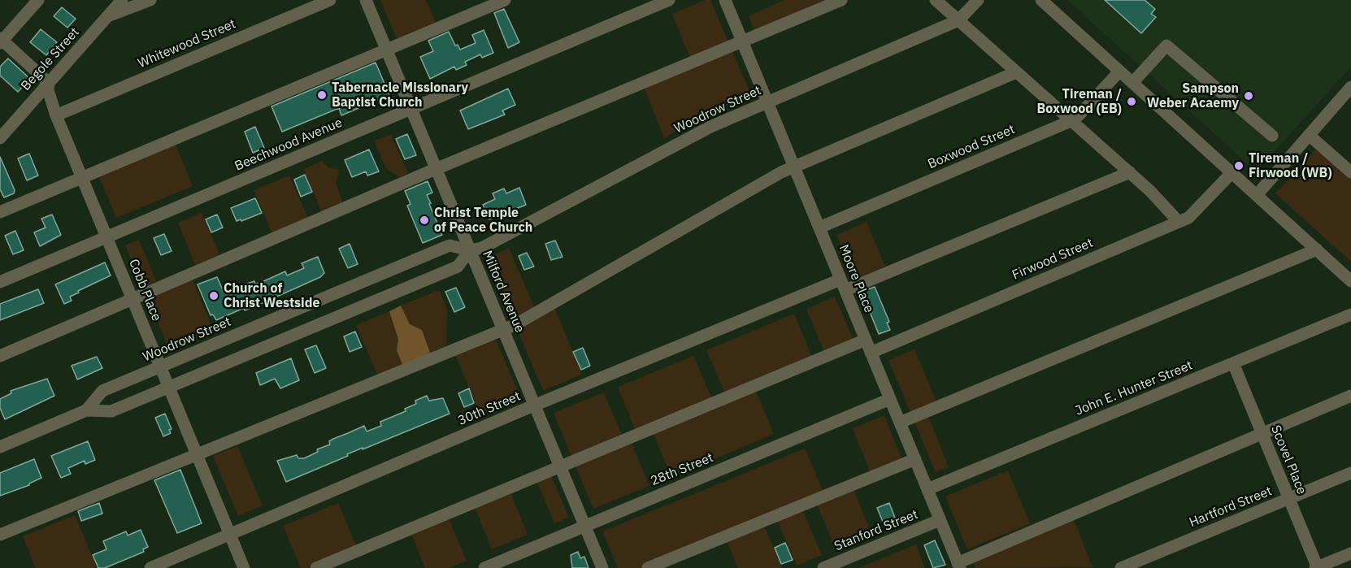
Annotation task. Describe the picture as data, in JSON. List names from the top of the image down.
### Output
{
  "streets": {
    "street": [
      "Whitewood Street",
      "Begole Street",
      "Woodrow Street",
      "Beechwood Avenue",
      "Boxwood Street",
      "Firwood Street",
      "Moore Place",
      "Cobb Place",
      "Milford Avenue",
      "John E. Hunter Street",
      "30th Street",
      "Scovel Place",
      "28th Street",
      "Hartford Street",
      "Stanford Street"
    ]
  },
  "crossings": [
    ["Whitewood Street", "Cobb Place"],
    ["Begole Street", "Cobb Place"],
    ["Woodrow Street", "Moore Place"],
    ["Woodrow Street", "Cobb Place"],
    ["Woodrow Street", "Milford Avenue"],
    ["Beechwood Avenue", "Cobb Place"],
    ["Beechwood Avenue", "Milford Avenue"],
    ["Boxwood Street", "Moore Place"],
    ["Firwood Street", "Moore Place"],
    ["Moore Place", "John E. Hunter Street"],
    ["Moore Place", "30th Street"],
    ["Moore Place", "28th Street"],
    ["Moore Place", "Stanford Street"],
    ["Cobb Place", "30th Street"],
    ["Milford Avenue", "30th Street"],
    ["Milford Avenue", "28th Street"],
    ["John E. Hunter Street", "Scovel Place"],
    ["Scovel Place", "Hartford Street"]
  ],
  "places": [
    "Tabernacle Missionary Baptist Church",
    "Sampson Weber Acaemy",
    "Tireman / Boxwood (EB)",
    "Tireman / Firwood (WB)",
    "Christ Temple of Peace Church",
    "Church of Christ Westside"
  ]
}
